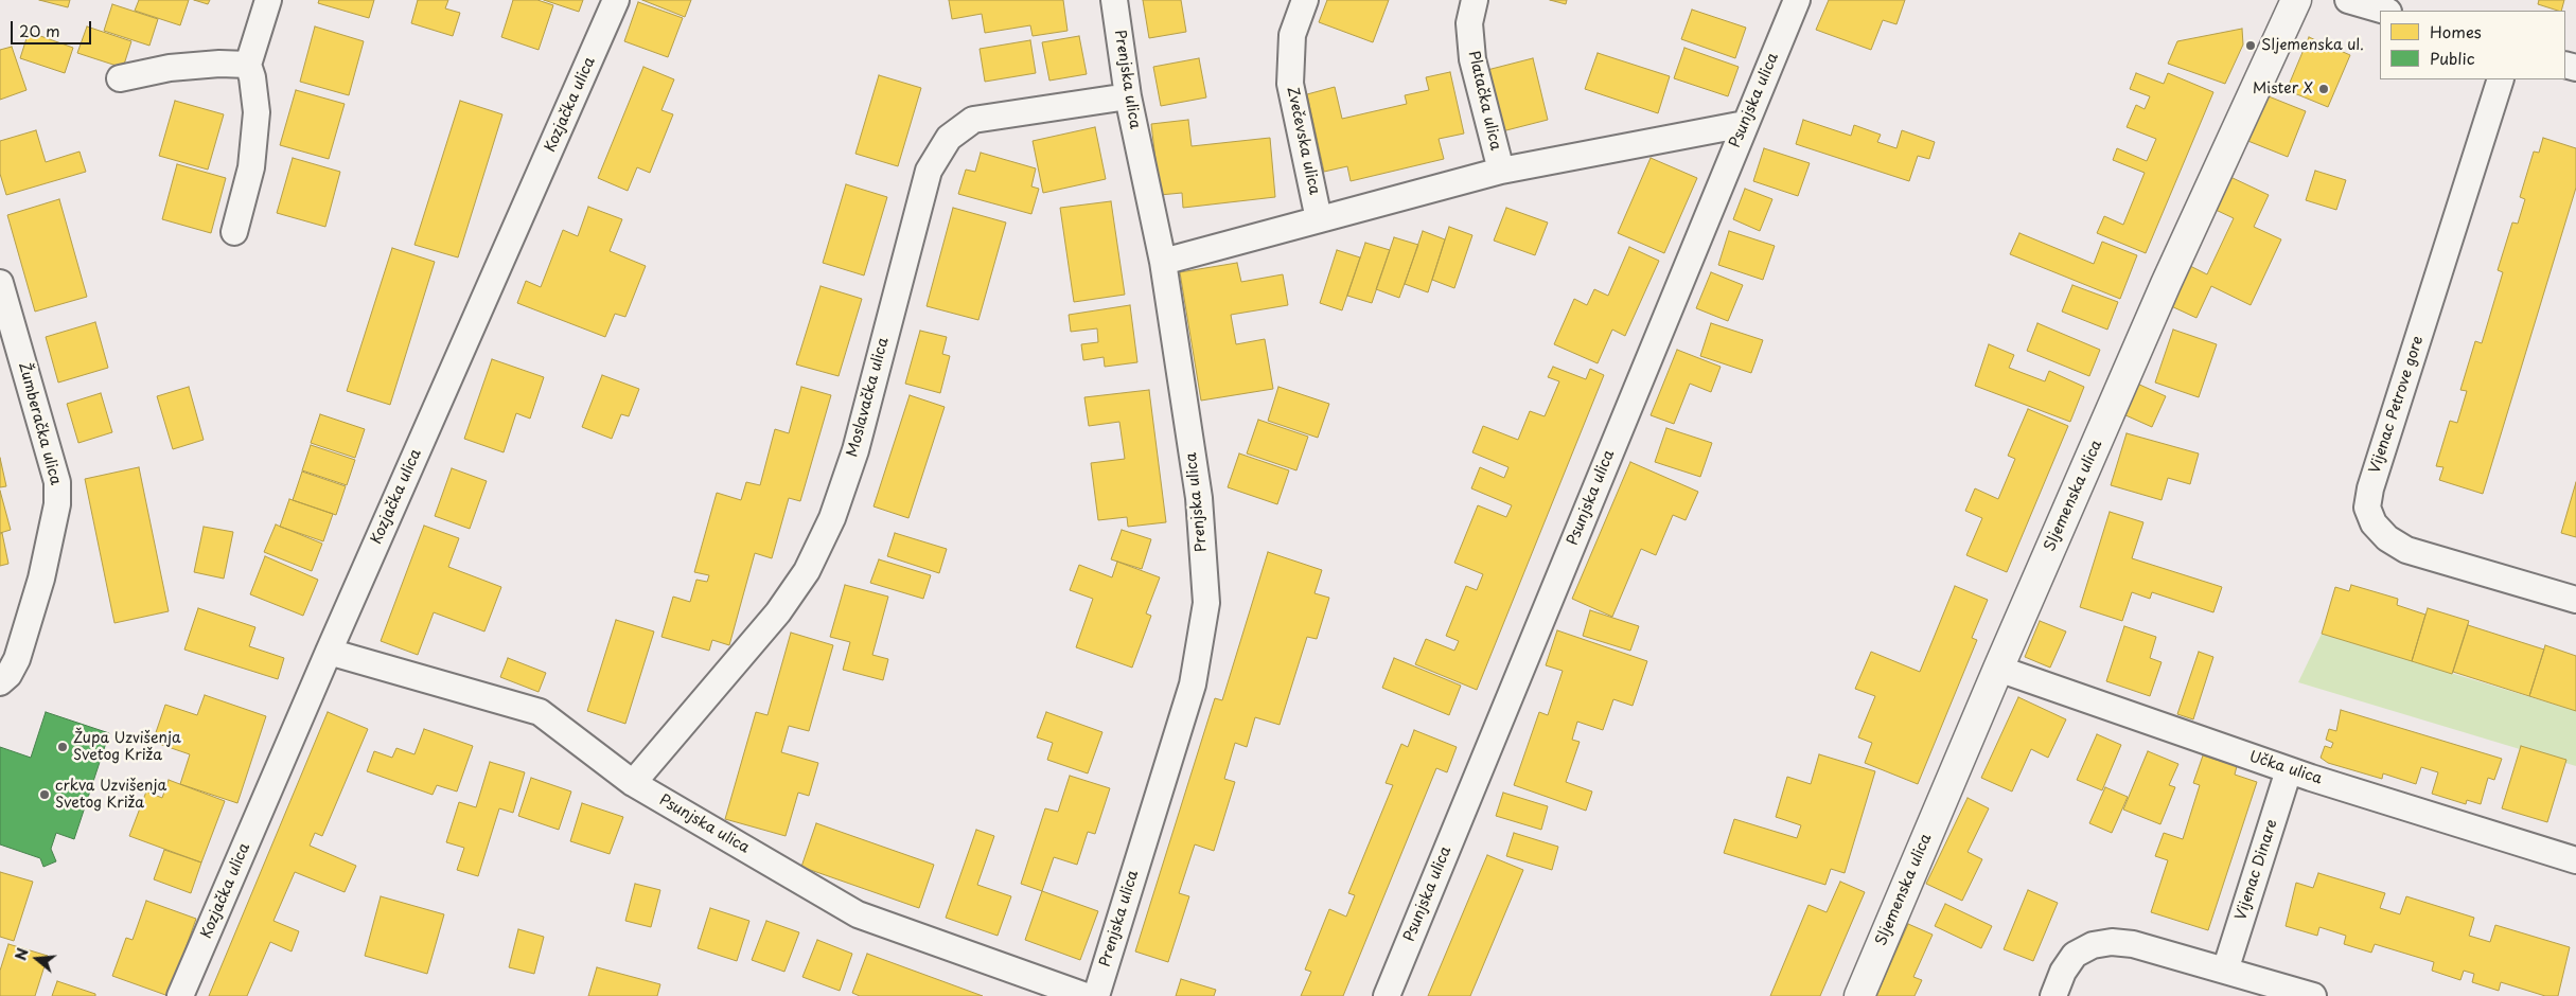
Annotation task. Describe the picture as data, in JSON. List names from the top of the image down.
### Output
{
  "streets": {
    "street": [
      "Prenjska ulica",
      "Platačka ulica",
      "Psunjska ulica",
      "Kozjačka ulica",
      "Zvečevska ulica",
      "Moslavačka ulica",
      "Vijenac Petrove gore",
      "Žumberačka ulica",
      "Sljemenska ulica",
      "Učka ulica",
      "Vijenac Dinare"
    ]
  },
  "crossings": [
    ["Prenjska ulica", "Moslavačka ulica"],
    ["Psunjska ulica", "Kozjačka ulica"],
    ["Psunjska ulica", "Moslavačka ulica"],
    ["Sljemenska ulica", "Učka ulica"],
    ["Učka ulica", "Vijenac Dinare"]
  ],
  "places": [
    "Sljemenska ul.",
    "Mister X",
    "Župa Uzvišenja Svetog Križa",
    "crkva Uzvišenja Svetog Križa"
  ],
  "legend": ["Homes", "Public"],
  "scale_bar": "20 m",
  "north": "left"
}
